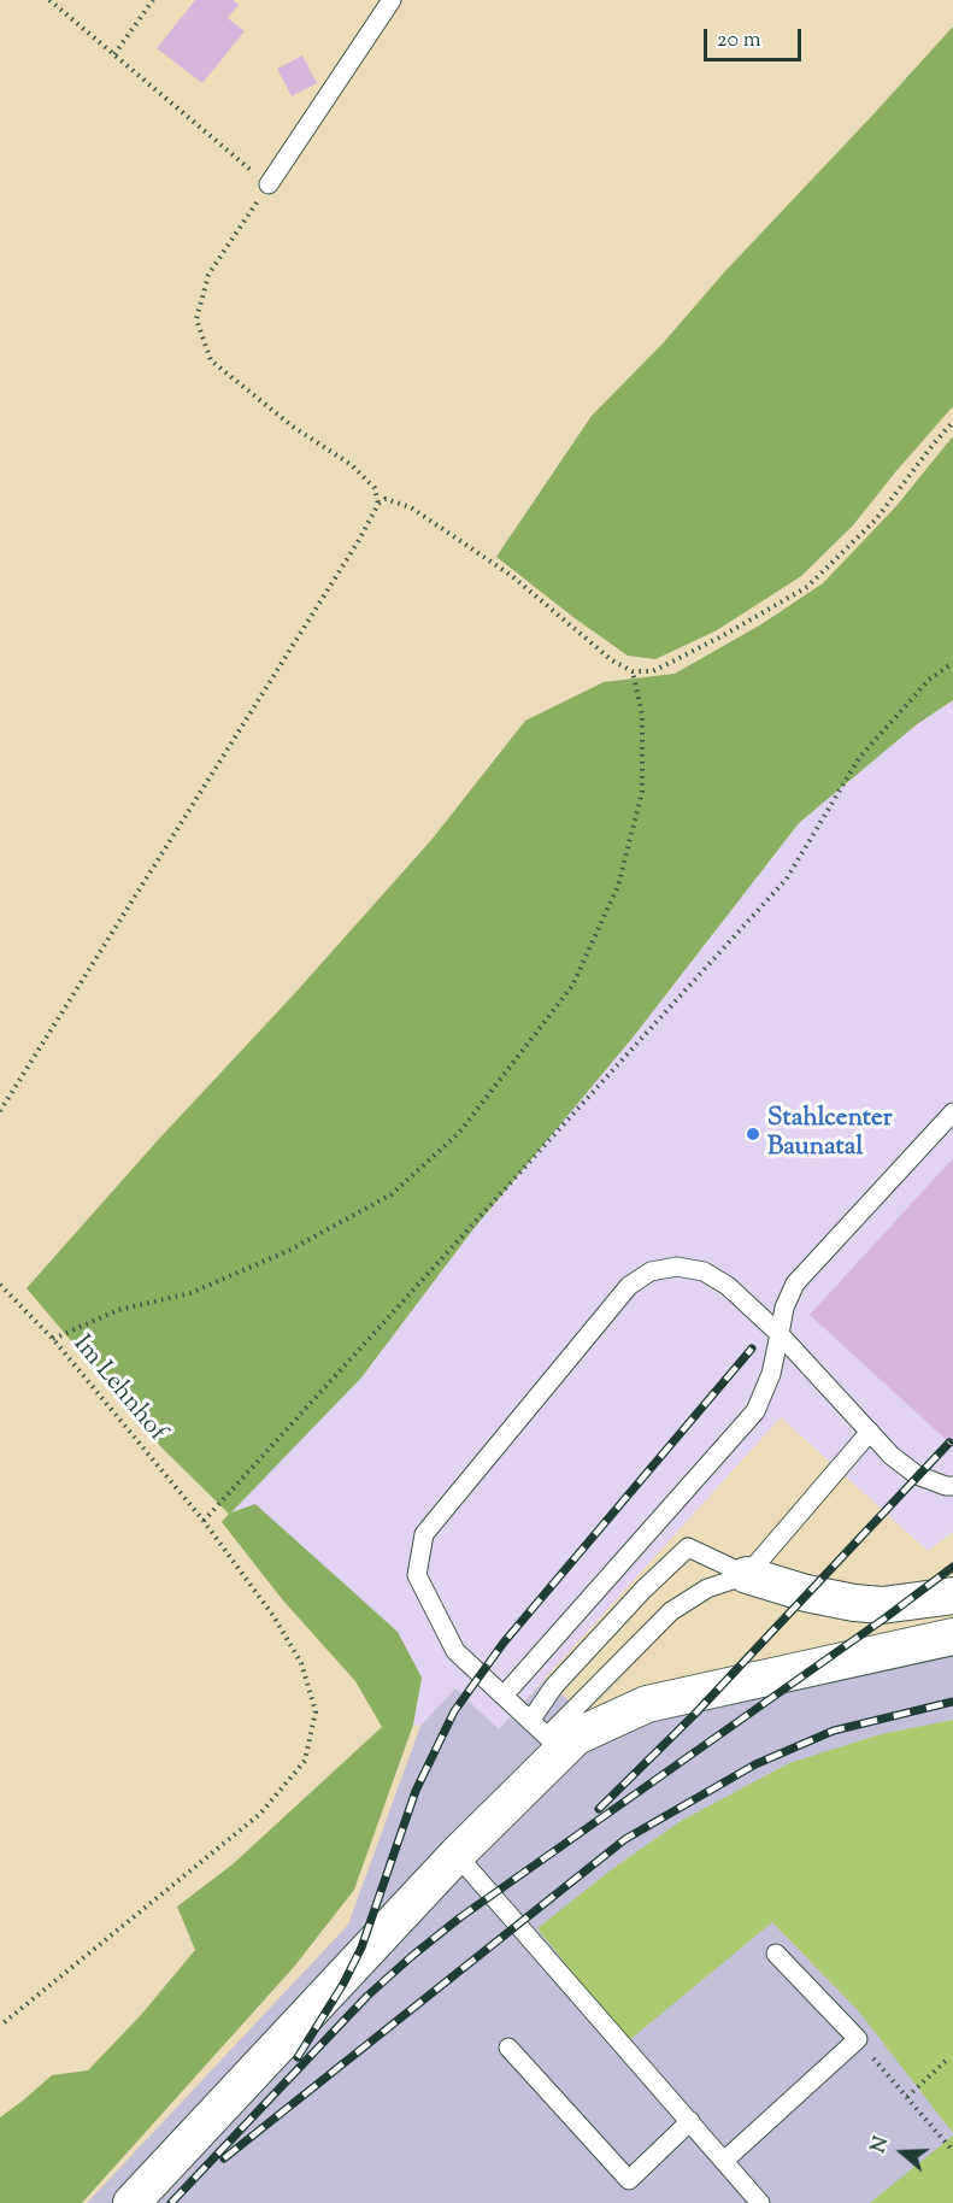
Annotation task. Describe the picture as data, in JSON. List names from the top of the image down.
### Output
{
  "streets": {
    "path": ["Im Lehnhof"]
  },
  "places": ["Stahlcenter Baunatal"],
  "scale_bar": "20 m",
  "north": "left"
}
